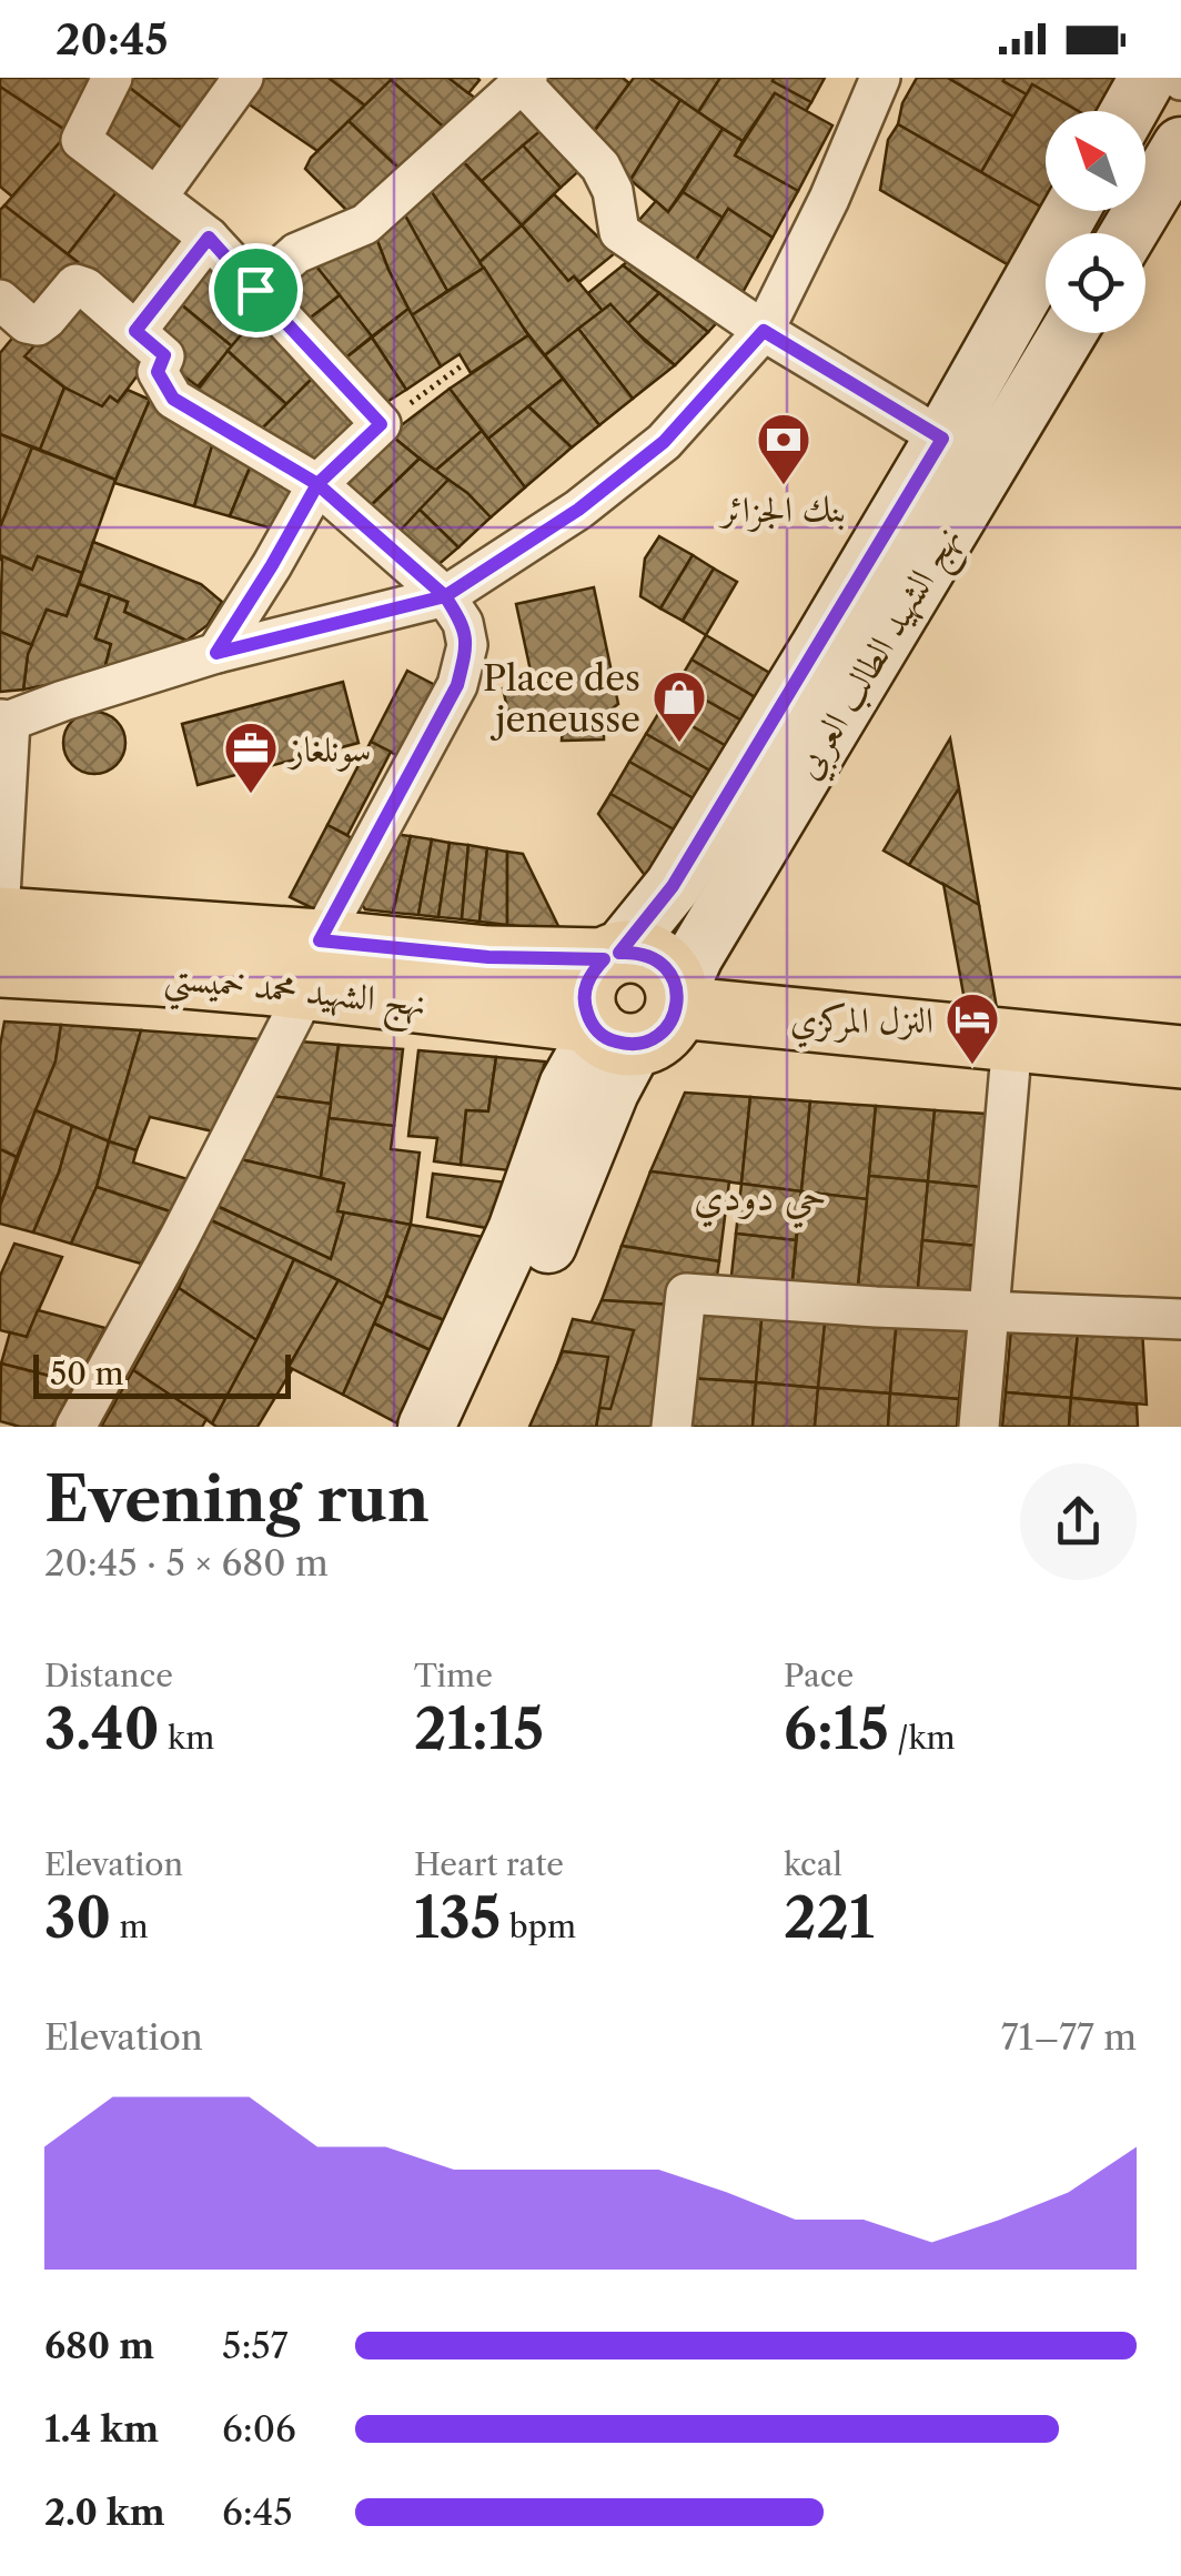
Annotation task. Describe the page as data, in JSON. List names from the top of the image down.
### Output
{
  "streets": {
    "main road": ["نهج الشهيد الطالب العربي", "نهج الشهيد محمد خميستي"]
  },
  "crossings": [
    ["نهج الشهيد الطالب العربي", "نهج الشهيد محمد خميستي"]
  ],
  "districts": ["حي دودي"],
  "places": {
    "bank": ["بنك الجزائر"],
    "shop": ["Place des jeneusse"],
    "office": ["سونلغاز"],
    "hotel": ["النزل المركزي"]
  },
  "scale_bar": "50 m",
  "north": "top left",
  "page": {
    "status": "20:45",
    "scale": "50 m",
    "heading": ["Evening run", "20:45 · 5 × 680 m"],
    "stats": [
      ["Distance", "3.40 km"],
      ["Time", "21:15"],
      ["Pace", "6:15 /km"],
      ["Elevation", "30 m"],
      ["Heart rate", "135 bpm"],
      ["kcal", "221"]
    ],
    "chart": ["Elevation", "71–77 m"],
    "list": [
      {
        "name": "680 m",
        "note": "5:57"
      },
      {
        "name": "1.4 km",
        "note": "6:06"
      },
      {
        "name": "2.0 km",
        "note": "6:45"
      }
    ]
  }
}
